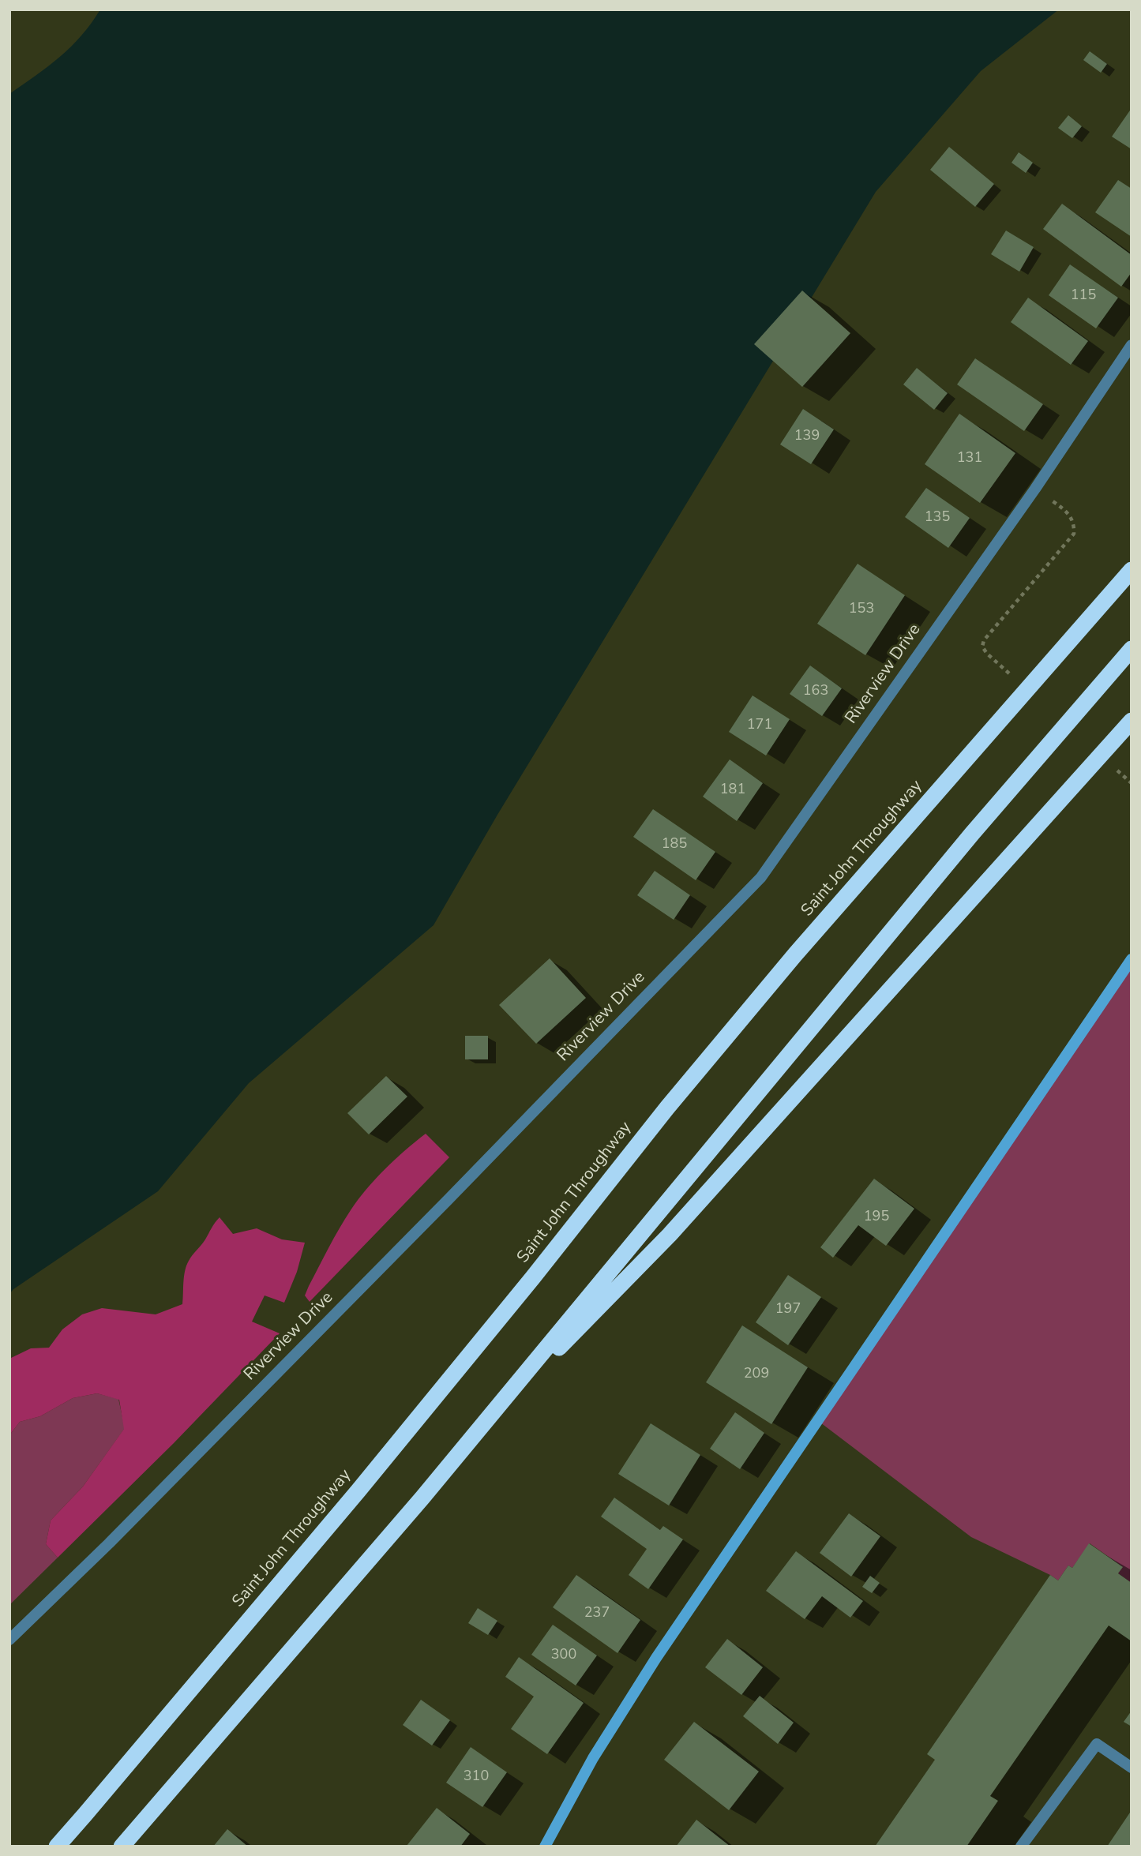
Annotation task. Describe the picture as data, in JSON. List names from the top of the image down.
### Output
{
  "streets": {
    "highway": ["Saint John Throughway"],
    "street": ["Riverview Drive"]
  },
  "house_numbers": [
    "115",
    "139",
    "131",
    "135",
    "153",
    "163",
    "171",
    "181",
    "185",
    "195",
    "197",
    "209",
    "237",
    "300",
    "310"
  ]
}
